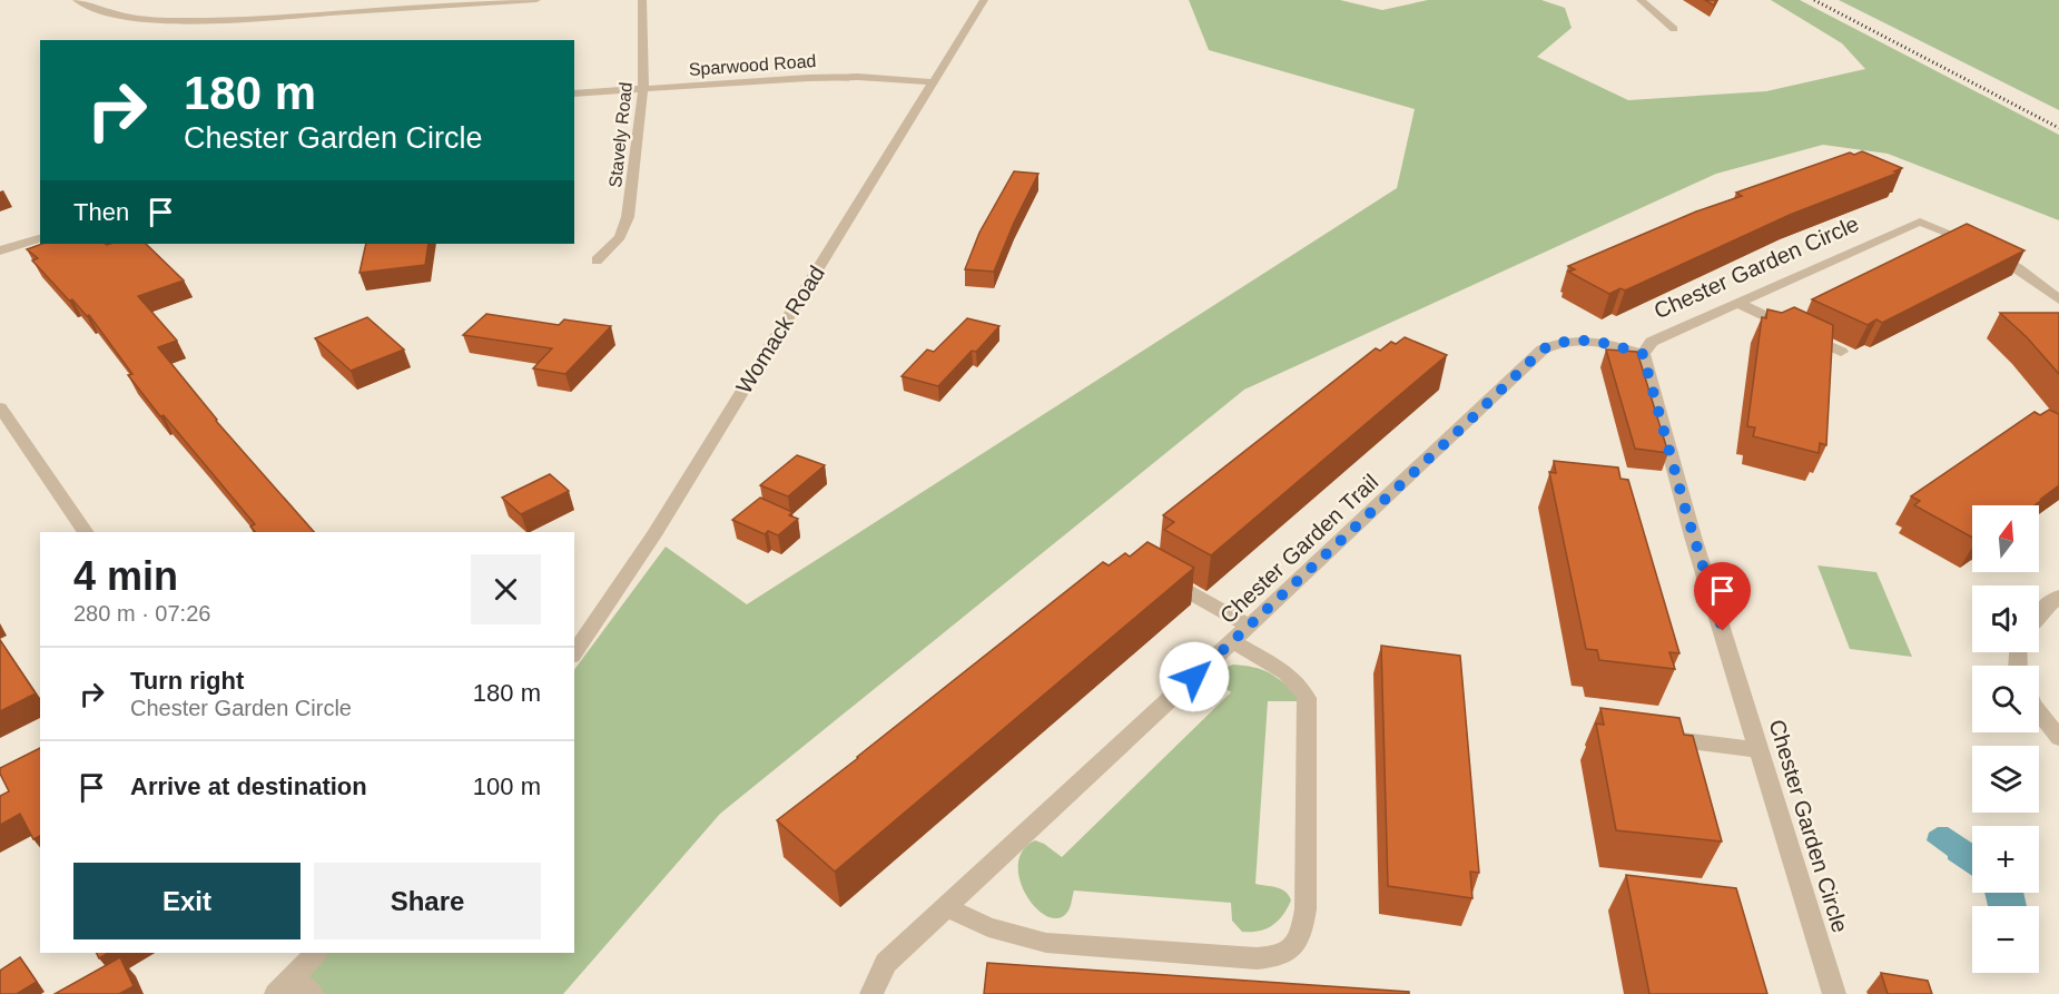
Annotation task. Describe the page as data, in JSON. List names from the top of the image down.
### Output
{
  "streets": {
    "street": [
      "Sparwood Road",
      "Stavely Road",
      "Chester Garden Circle",
      "Womack Road",
      "Chester Garden Trail"
    ]
  },
  "crossings": [
    ["Sparwood Road", "Stavely Road"],
    ["Sparwood Road", "Womack Road"],
    ["Chester Garden Circle", "Chester Garden Trail"]
  ],
  "north": "top",
  "page": {
    "turn": ["180 m", "Chester Garden Circle"],
    "then": "Then",
    "map_buttons": ["+", "−"],
    "heading": ["4 min", "280 m · 07:26"],
    "list": [
      {
        "name": "Turn right",
        "note": "Chester Garden Circle",
        "value": "180 m"
      },
      {
        "name": "Arrive at destination",
        "value": "100 m"
      }
    ],
    "buttons": ["Exit", "Share"]
  }
}
